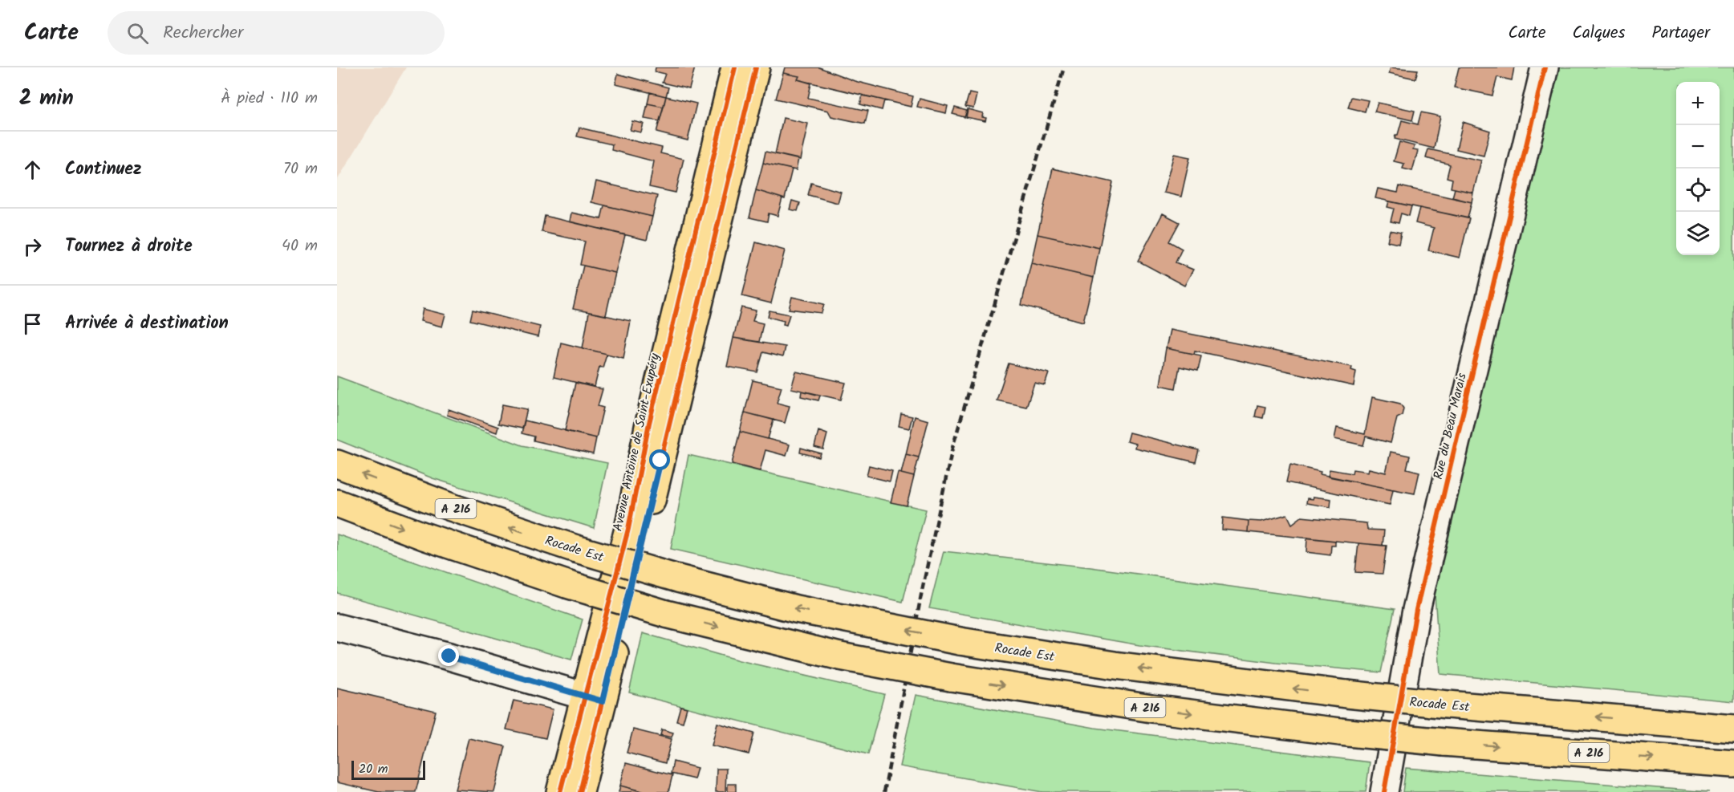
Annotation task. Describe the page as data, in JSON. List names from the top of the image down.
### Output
{
  "streets": {
    "main road": ["Avenue Antoine de Saint-Exupéry", "A 216", "Rocade Est"],
    "street": ["Rue du Beau Marais"]
  },
  "scale_bar": "20 m",
  "page": {
    "header": "Carte",
    "search": "Rechercher",
    "nav": ["Carte", "Calques", "Partager"],
    "heading": ["2 min", "À pied · 110 m"],
    "map_buttons": ["+", "−"],
    "list": [
      ["Continuez", "70 m"],
      ["Tournez à droite", "40 m"],
      "Arrivée à destination"
    ],
    "scale": "20 m"
  }
}
